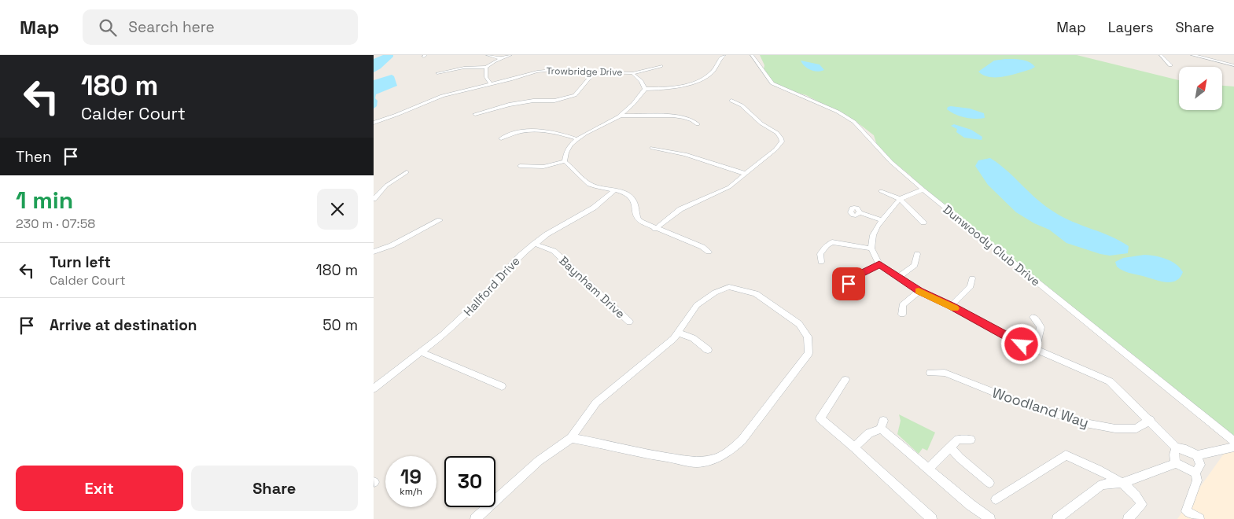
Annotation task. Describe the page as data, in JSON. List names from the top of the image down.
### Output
{
  "streets": {
    "street": [
      "Trowbridge Drive",
      "Dunwoody Club Drive",
      "Hallford Drive",
      "Baynham Drive",
      "Woodland Way"
    ]
  },
  "crossings": [
    ["Hallford Drive", "Baynham Drive"]
  ],
  "north": "top right",
  "page": {
    "header": "Map",
    "search": "Search here",
    "nav": ["Map", "Layers", "Share"],
    "turn": ["180 m", "Calder Court"],
    "then": "Then",
    "heading": ["1 min", "230 m · 07:58"],
    "list": [
      {
        "name": "Turn left",
        "note": "Calder Court",
        "value": "180 m"
      },
      {
        "name": "Arrive at destination",
        "value": "50 m"
      }
    ],
    "speed": "19 km/h",
    "limit": "30",
    "buttons": ["Exit", "Share"]
  }
}
